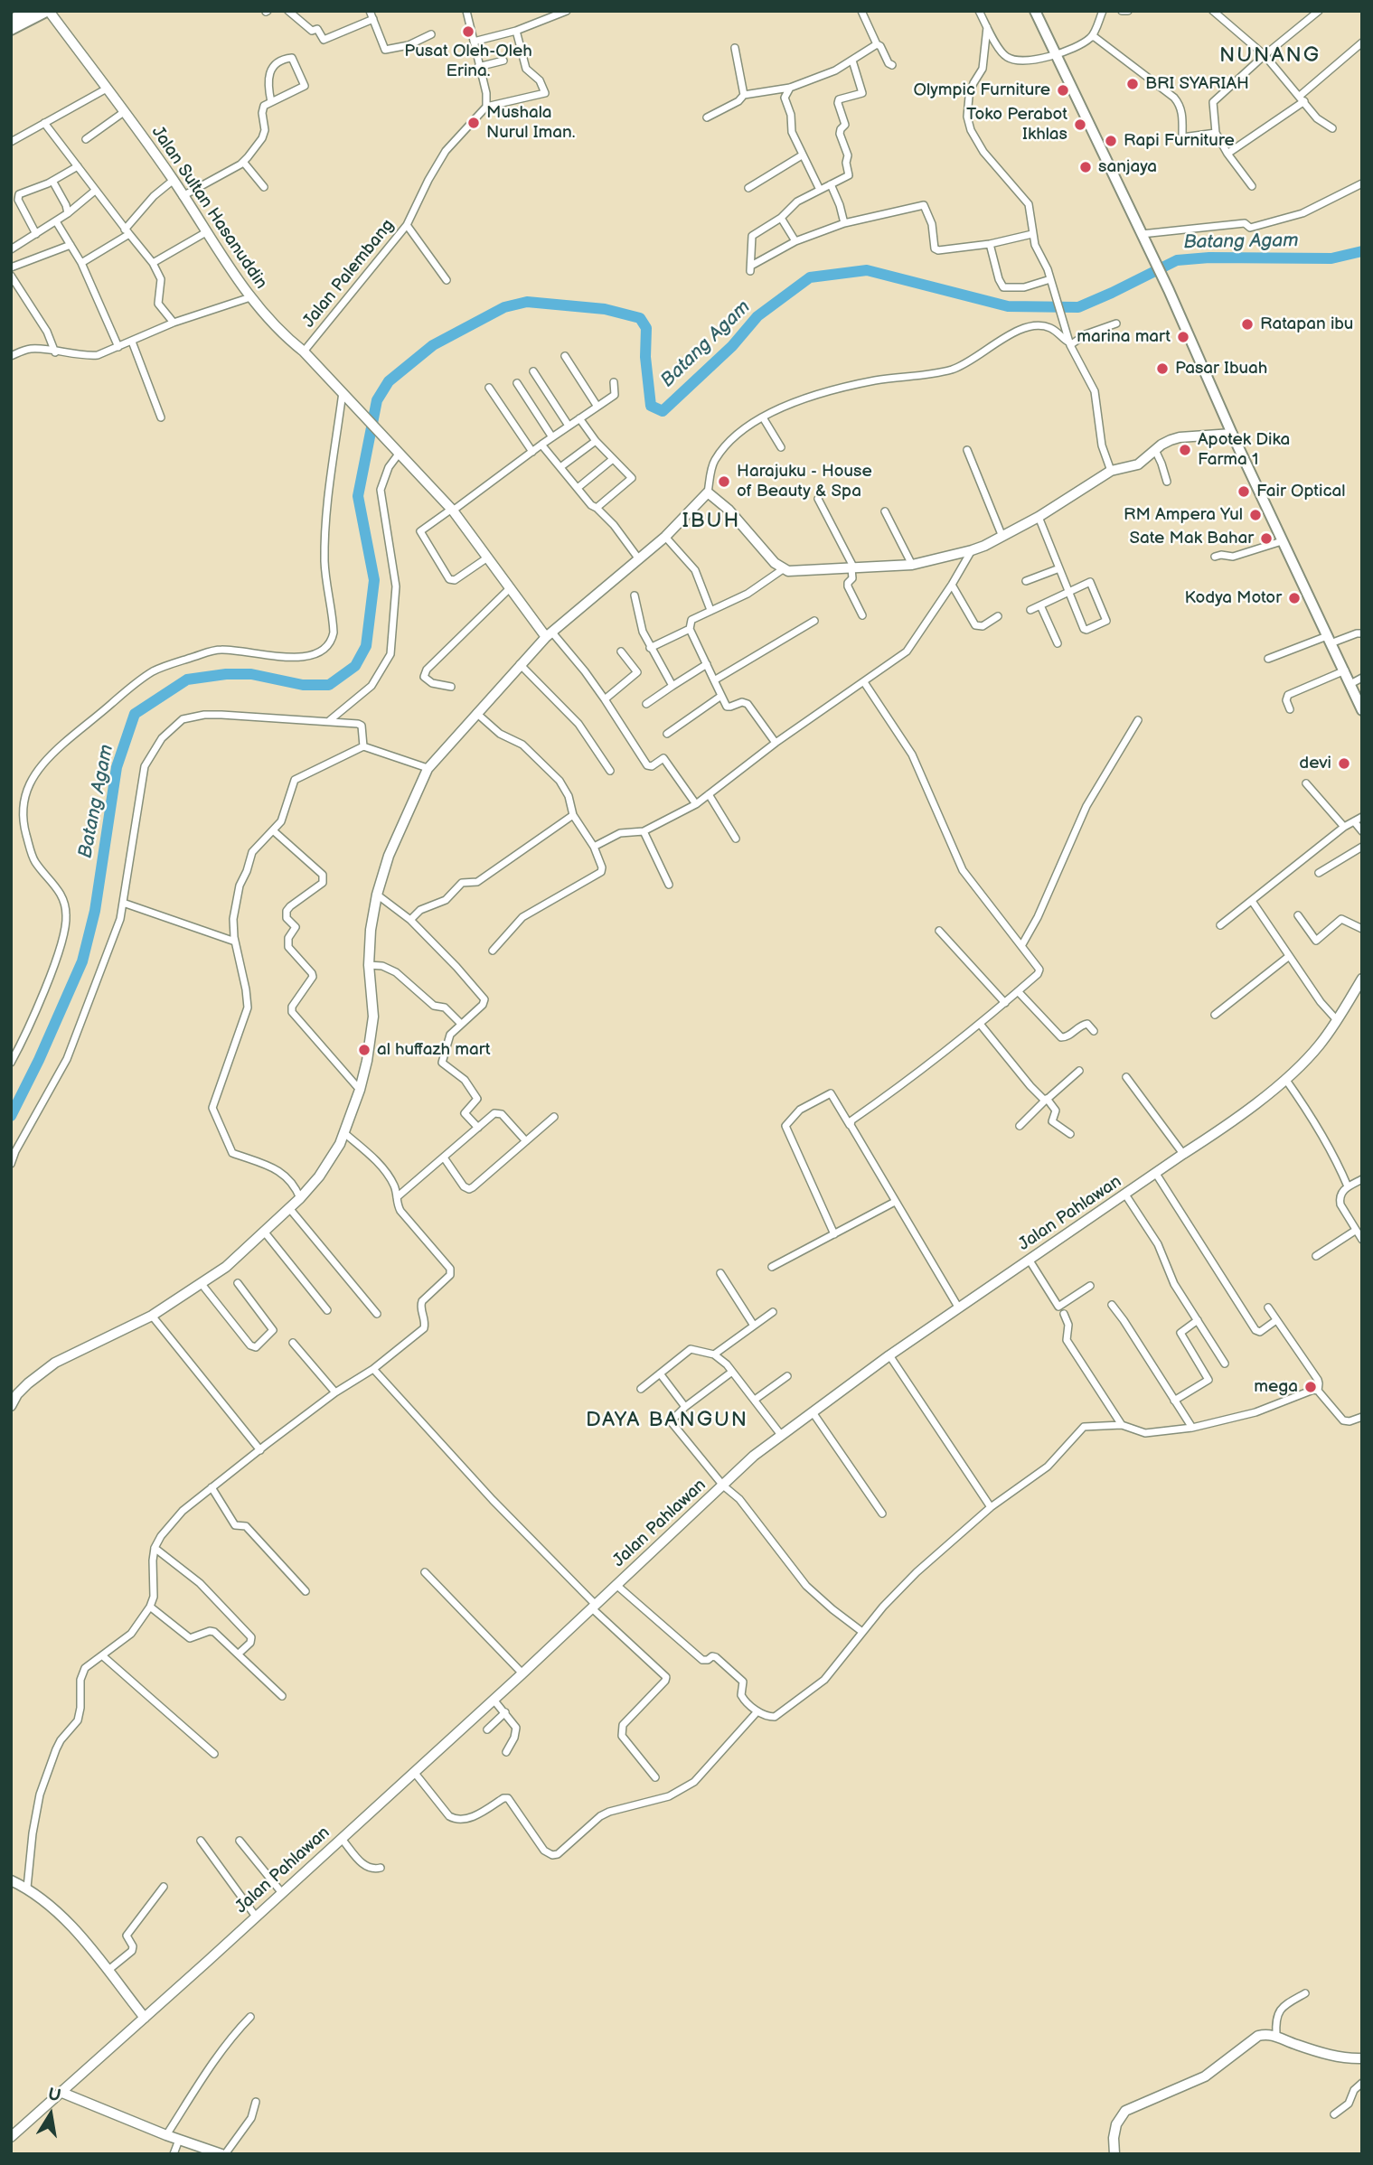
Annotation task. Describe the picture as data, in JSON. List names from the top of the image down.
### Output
{
  "streets": {
    "street": ["Jalan Sultan Hasanuddin", "Jalan Palembang", "Jalan Pahlawan"]
  },
  "crossings": [
    ["Jalan Sultan Hasanuddin", "Jalan Palembang"]
  ],
  "districts": ["NUNANG", "IBUH", "DAYA BANGUN"],
  "water": ["Batang Agam"],
  "places": [
    "Pusat Oleh-Oleh Erina.",
    "BRI SYARIAH",
    "Olympic Furniture",
    "Mushala Nurul Iman.",
    "Toko Perabot Ikhlas",
    "Rapi Furniture",
    "sanjaya",
    "Ratapan ibu",
    "marina mart",
    "Pasar Ibuah",
    "Apotek Dika Farma 1",
    "Harajuku - House of Beauty & Spa",
    "Fair Optical",
    "RM Ampera Yul",
    "Sate Mak Bahar",
    "Kodya Motor",
    "devi",
    "al huffazh mart",
    "mega"
  ],
  "north": "top"
}
